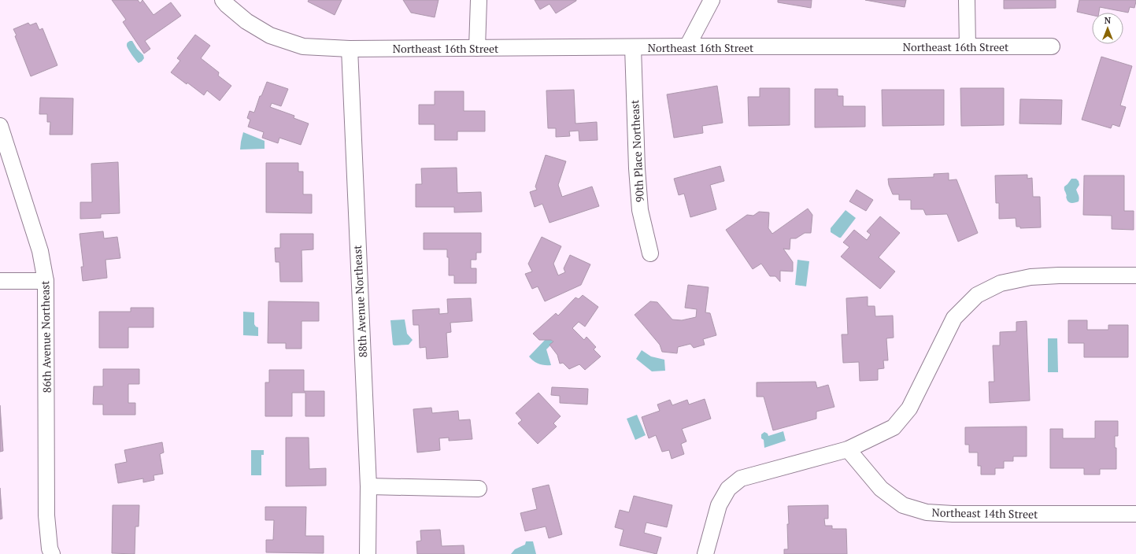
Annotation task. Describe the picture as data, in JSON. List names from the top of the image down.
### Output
{
  "streets": {
    "street": [
      "Northeast 16th Street",
      "90th Place Northeast",
      "88th Avenue Northeast",
      "86th Avenue Northeast",
      "Northeast 14th Street"
    ]
  },
  "crossings": [
    ["Northeast 16th Street", "90th Place Northeast"],
    ["Northeast 16th Street", "88th Avenue Northeast"]
  ],
  "north": "top"
}
